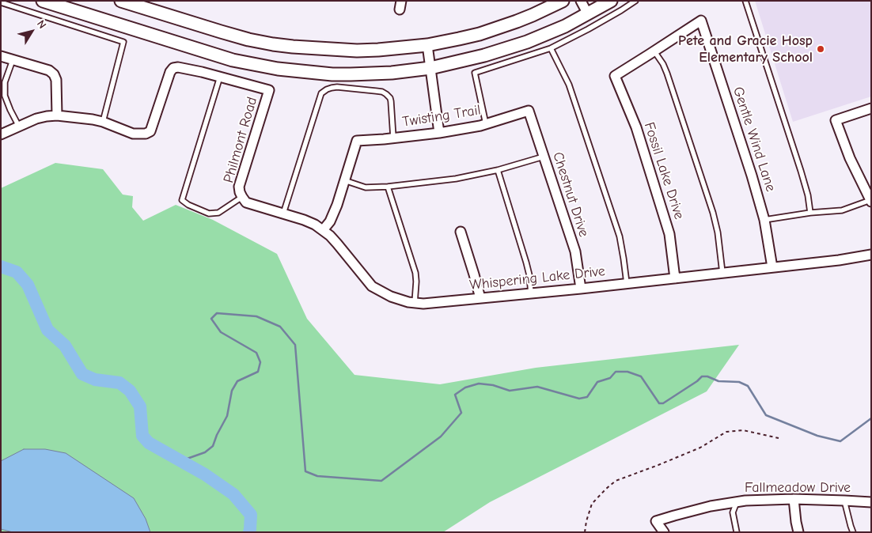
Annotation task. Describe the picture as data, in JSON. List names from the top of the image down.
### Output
{
  "streets": {
    "street": [
      "Twisting Trail",
      "Gentle Wind Lane",
      "Philmont Road",
      "Fossil Lake Drive",
      "Chestnut Drive",
      "Whispering Lake Drive",
      "Fallmeadow Drive"
    ]
  },
  "crossings": [
    ["Twisting Trail", "Chestnut Drive"],
    ["Gentle Wind Lane", "Fossil Lake Drive"],
    ["Gentle Wind Lane", "Whispering Lake Drive"],
    ["Philmont Road", "Whispering Lake Drive"],
    ["Fossil Lake Drive", "Whispering Lake Drive"],
    ["Chestnut Drive", "Whispering Lake Drive"]
  ],
  "places": ["Pete and Gracie Hosp Elementary School"],
  "north": "top right"
}
